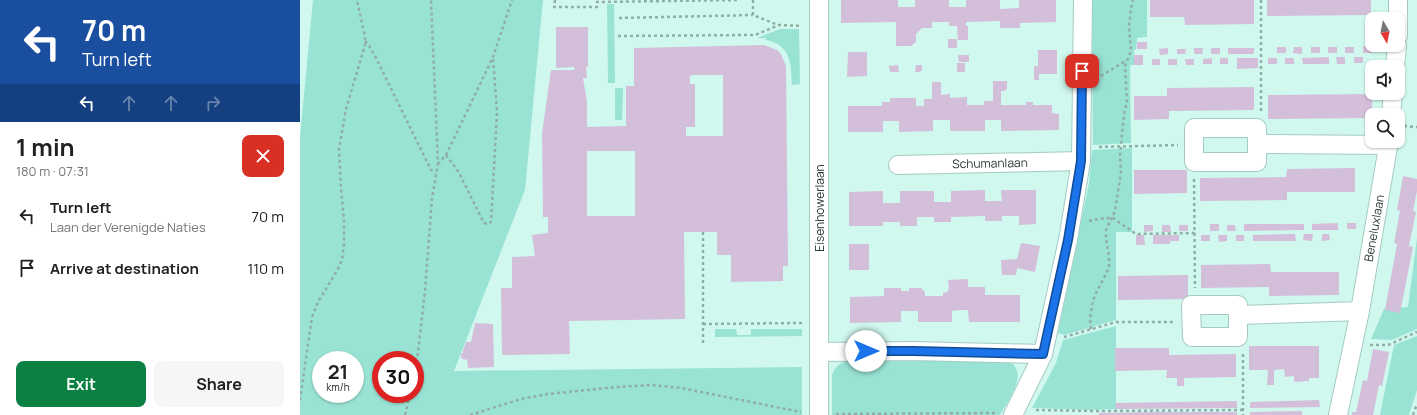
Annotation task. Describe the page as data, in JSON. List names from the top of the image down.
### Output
{
  "streets": {
    "street": ["Schumanlaan", "Eisenhowerlaan", "Beneluxlaan"]
  },
  "north": "bottom",
  "page": {
    "turn": ["70 m", "Turn left"],
    "heading": ["1 min", "180 m · 07:31"],
    "list": [
      {
        "name": "Turn left",
        "note": "Laan der Verenigde Naties",
        "value": "70 m"
      },
      {
        "name": "Arrive at destination",
        "value": "110 m"
      }
    ],
    "speed": "21 km/h",
    "limit": "30",
    "buttons": ["Exit", "Share"]
  }
}
